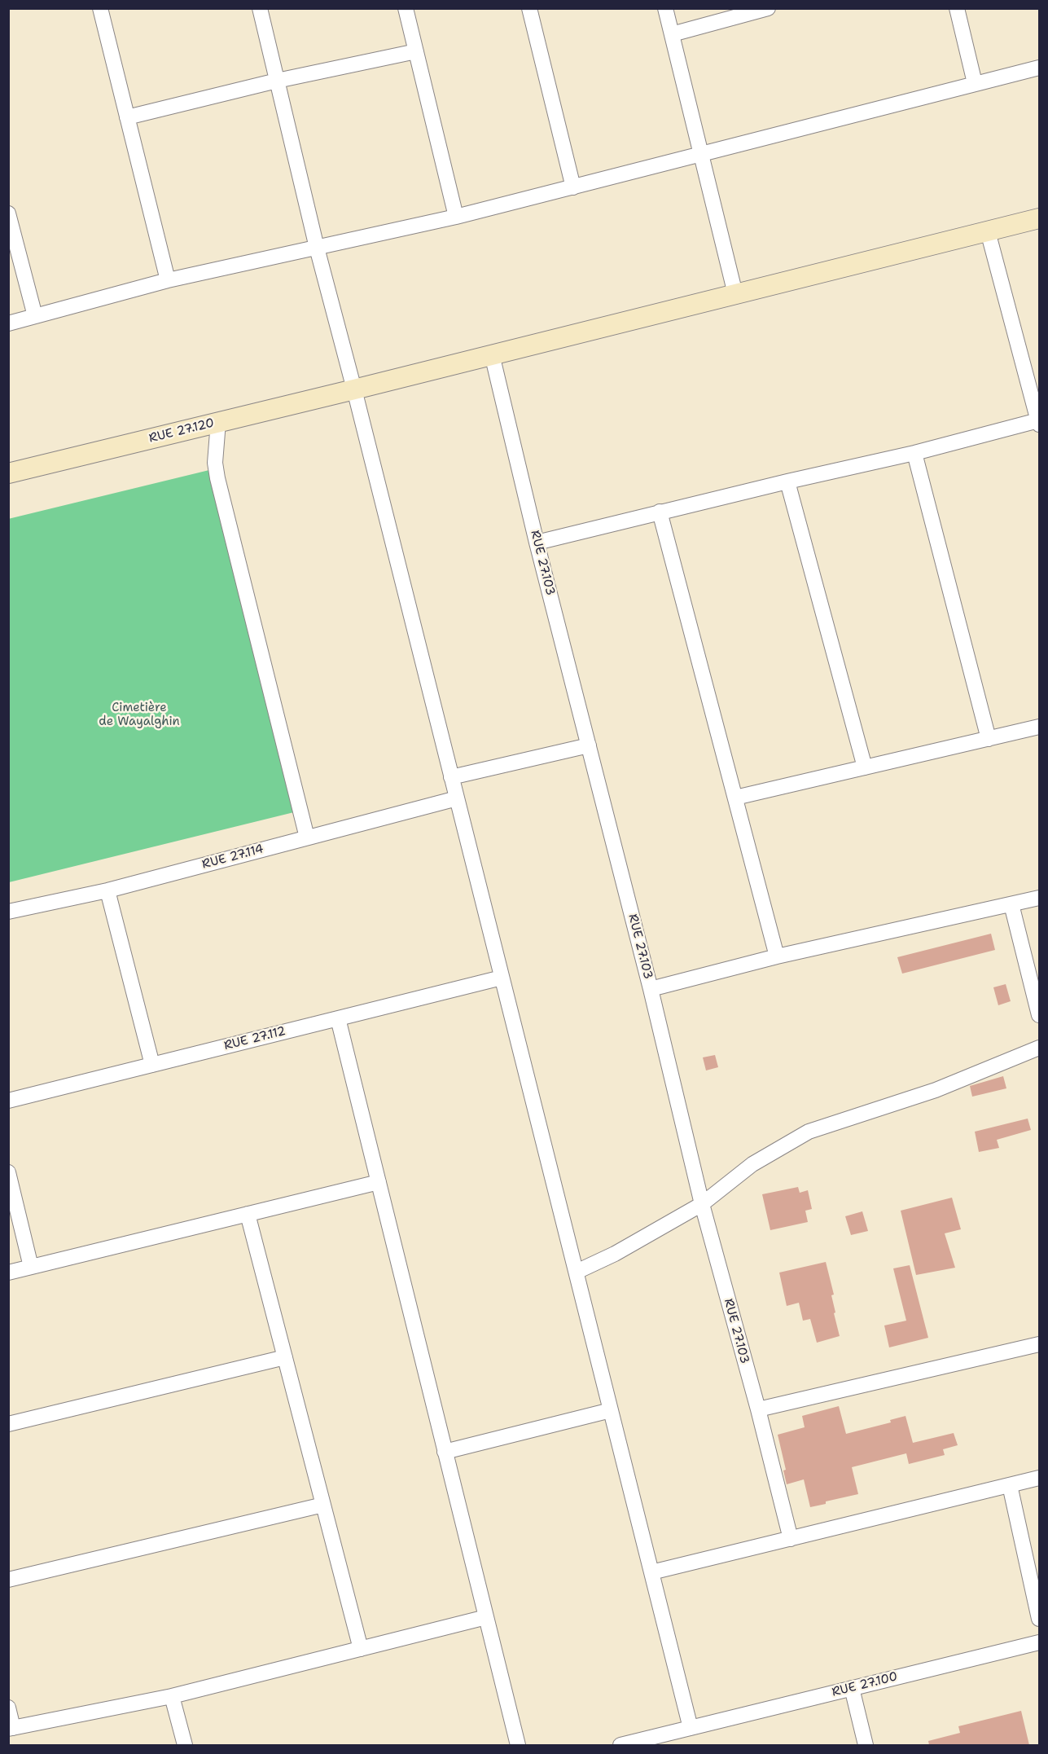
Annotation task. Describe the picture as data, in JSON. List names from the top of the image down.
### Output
{
  "streets": {
    "street": [
      "RUE 27.120",
      "RUE 27.103",
      "RUE 27.114",
      "RUE 27.112",
      "RUE 27.100"
    ]
  },
  "crossings": [
    ["RUE 27.120", "RUE 27.103"]
  ],
  "parks": ["Cimetière de Wayalghin"]
}
